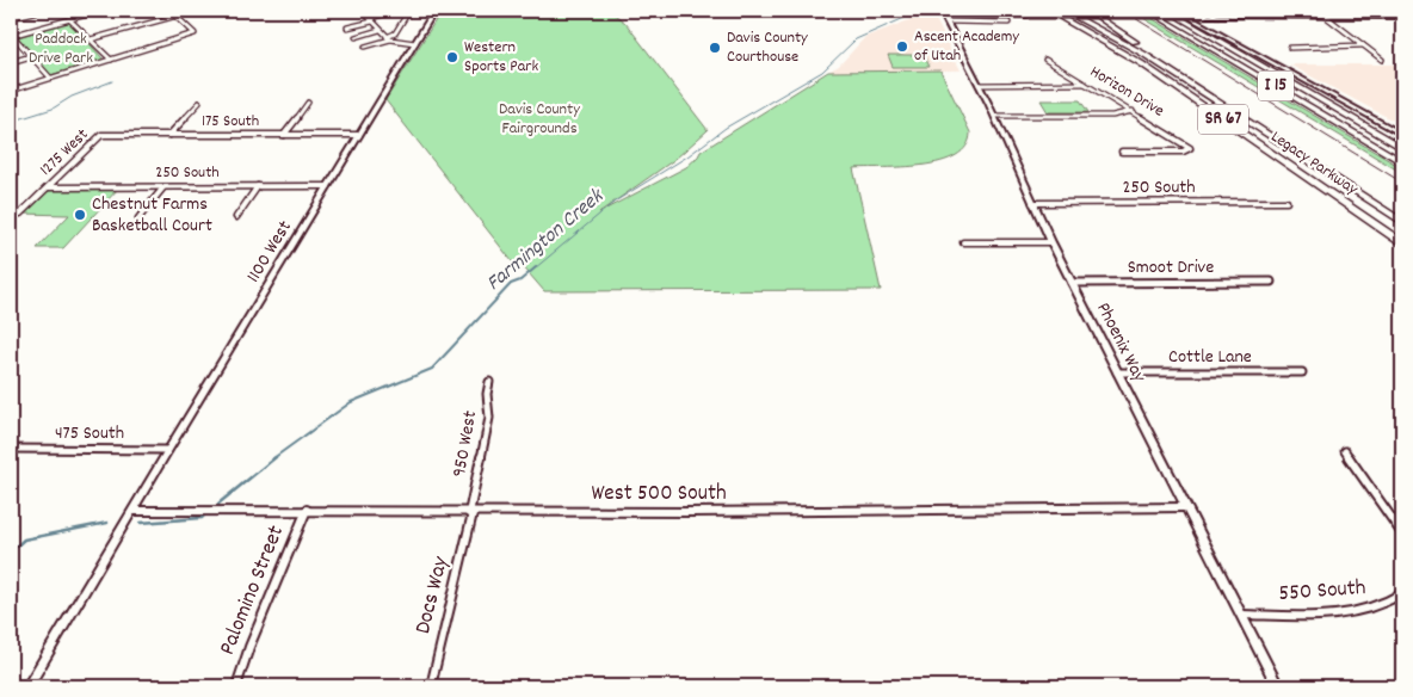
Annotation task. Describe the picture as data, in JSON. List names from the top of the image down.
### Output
{
  "streets": {
    "highway": ["I 15", "SR 67", "Legacy Parkway"],
    "street": [
      "Horizon Drive",
      "175 South",
      "1275 West",
      "250 South",
      "1100 West",
      "Smoot Drive",
      "Phoenix Way",
      "Cottle Lane",
      "475 South",
      "950 West",
      "West 500 South",
      "Palomino Street",
      "550 South",
      "Docs Way"
    ]
  },
  "crossings": [
    ["175 South", "1275 West"],
    ["175 South", "1100 West"],
    ["1275 West", "250 South"],
    ["250 South", "1100 West"],
    ["250 South", "Phoenix Way"],
    ["1100 West", "475 South"],
    ["1100 West", "West 500 South"],
    ["Smoot Drive", "Phoenix Way"],
    ["Phoenix Way", "Cottle Lane"],
    ["Phoenix Way", "West 500 South"],
    ["Phoenix Way", "550 South"],
    ["950 West", "West 500 South"],
    ["950 West", "Docs Way"],
    ["West 500 South", "Palomino Street"],
    ["West 500 South", "Docs Way"]
  ],
  "water": ["Farmington Creek"],
  "parks": ["Paddock Drive Park", "Davis County Fairgrounds"],
  "places": [
    "Ascent Academy of Utah",
    "Davis County Courthouse",
    "Western Sports Park",
    "Chestnut Farms Basketball Court"
  ]
}
